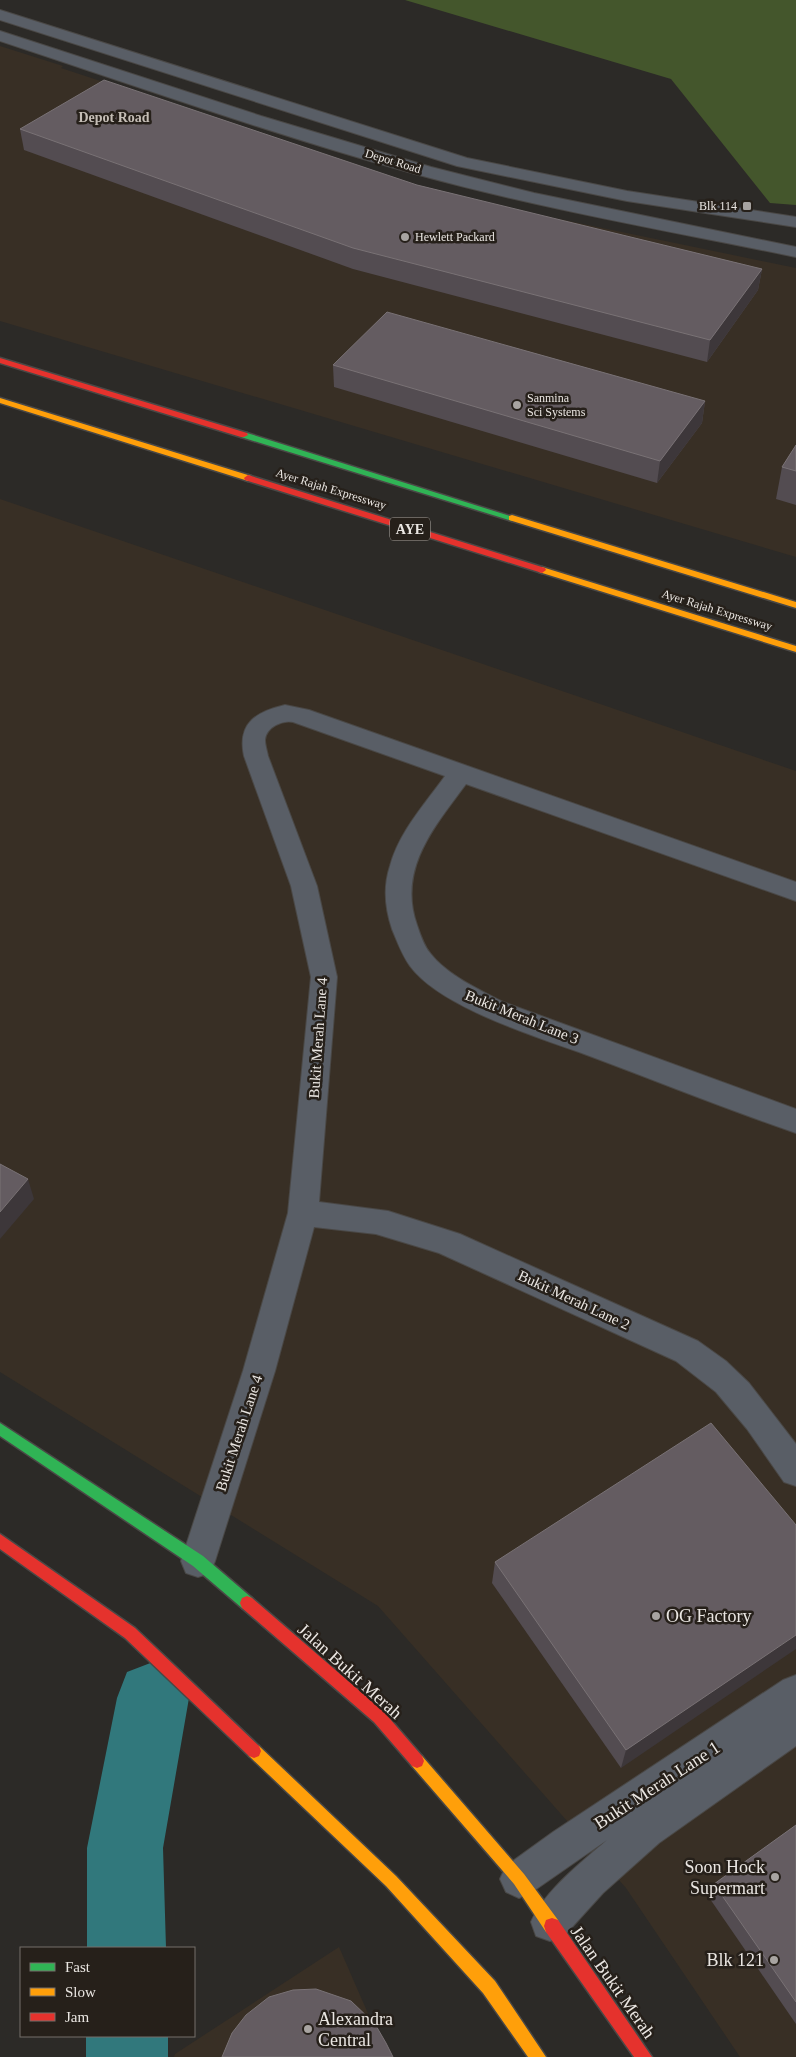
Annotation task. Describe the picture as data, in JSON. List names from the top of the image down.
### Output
{
  "streets": {
    "main road": ["Ayer Rajah Expressway", "AYE", "Jalan Bukit Merah"],
    "street": [
      "Depot Road",
      "Bukit Merah Lane 3",
      "Bukit Merah Lane 4",
      "Bukit Merah Lane 2",
      "Bukit Merah Lane 1"
    ]
  },
  "crossings": [
    ["Bukit Merah Lane 3", "Bukit Merah Lane 4"],
    ["Bukit Merah Lane 4", "Bukit Merah Lane 2"],
    ["Bukit Merah Lane 4", "Jalan Bukit Merah"],
    ["Jalan Bukit Merah", "Bukit Merah Lane 1"]
  ],
  "districts": ["Depot Road"],
  "places": {
    "transit": ["Blk 114"],
    "other": [
      "Hewlett Packard",
      "Sanmina Sci Systems",
      "OG Factory",
      "Soon Hock Supermart",
      "Blk 121",
      "Alexandra Central"
    ]
  },
  "legend": ["Fast", "Slow", "Jam"]
}
